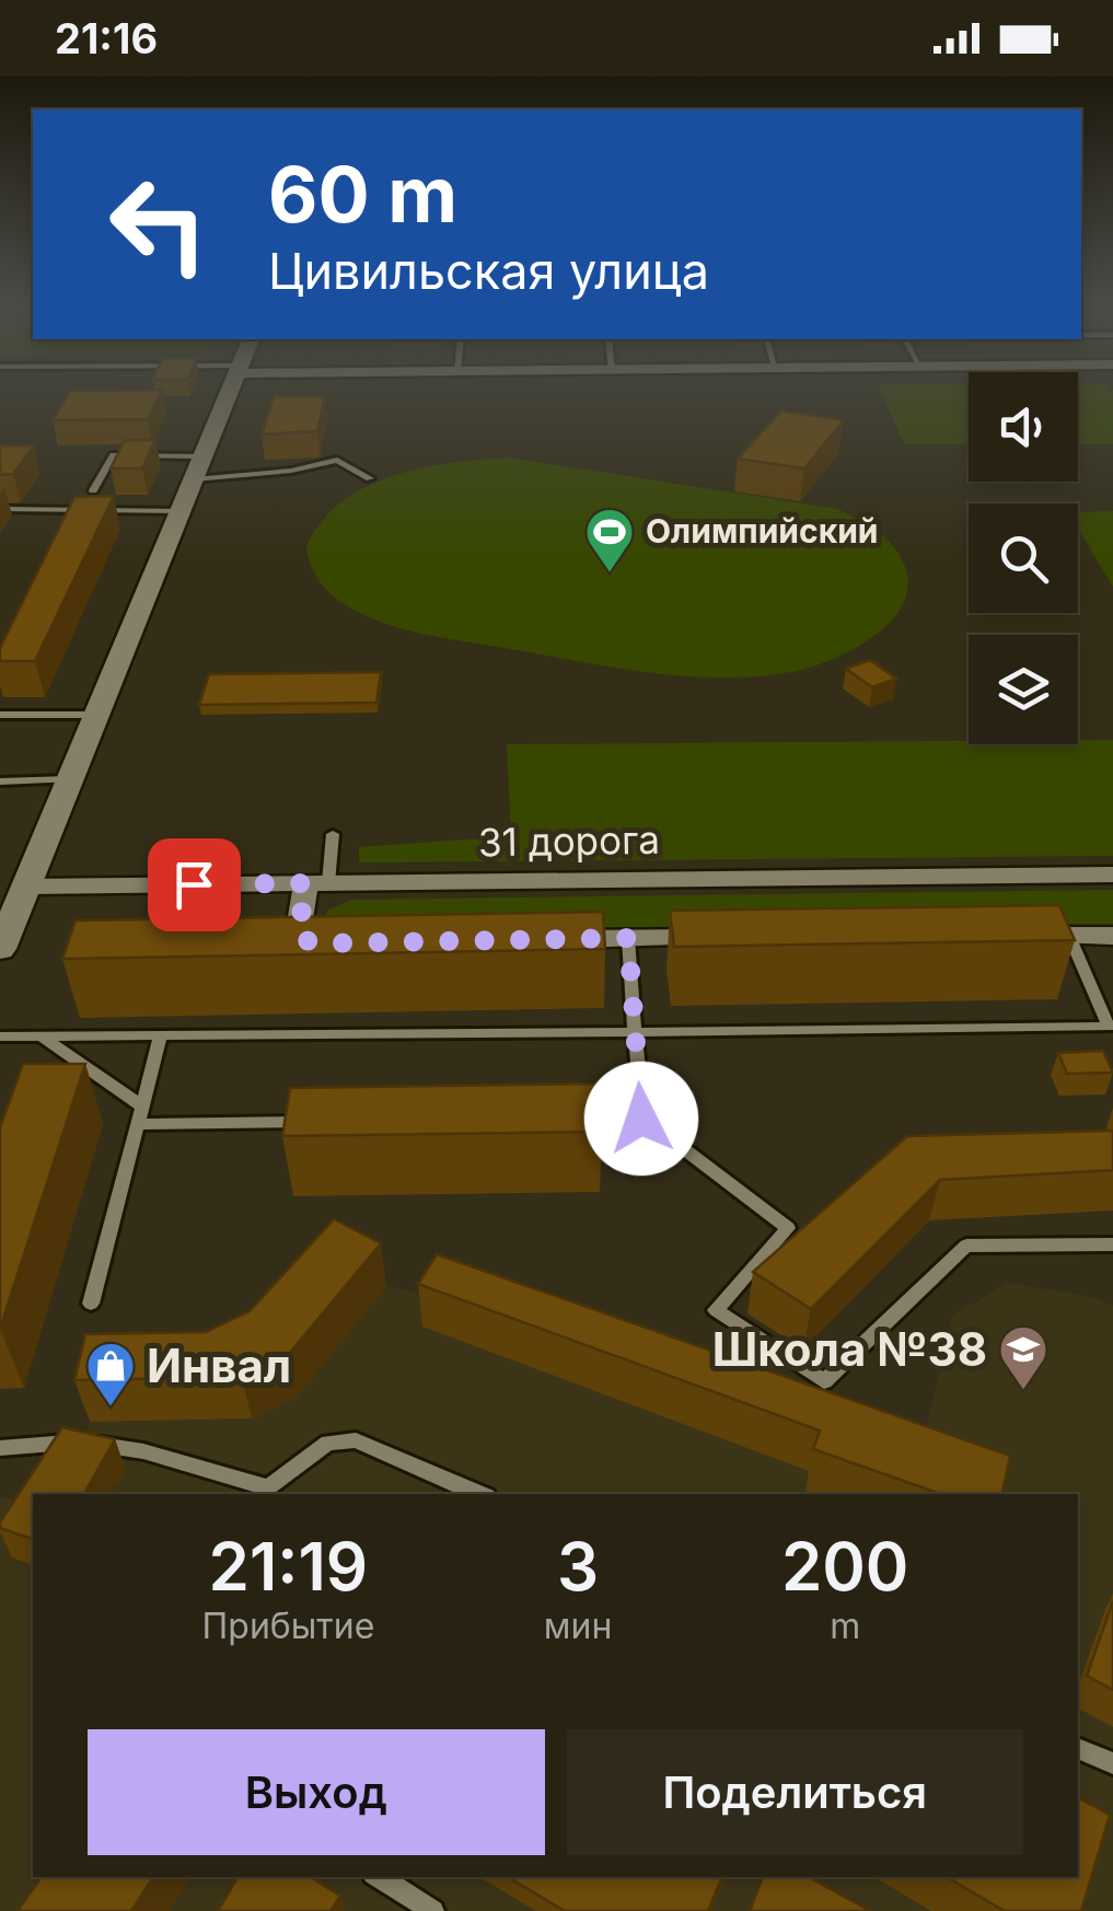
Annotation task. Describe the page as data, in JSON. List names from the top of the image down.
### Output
{
  "streets": {
    "street": ["31 дорога"]
  },
  "places": {
    "sports": ["Олимпийский"],
    "school or university": ["Школа №38"],
    "shop": ["Инвал"]
  },
  "page": {
    "status": "21:16",
    "turn": ["60 m", "Цивильская улица"],
    "eta": [
      "21:19",
      "Прибытие",
      "3",
      "мин",
      "200",
      "m"
    ],
    "buttons": ["Выход", "Поделиться"]
  }
}
